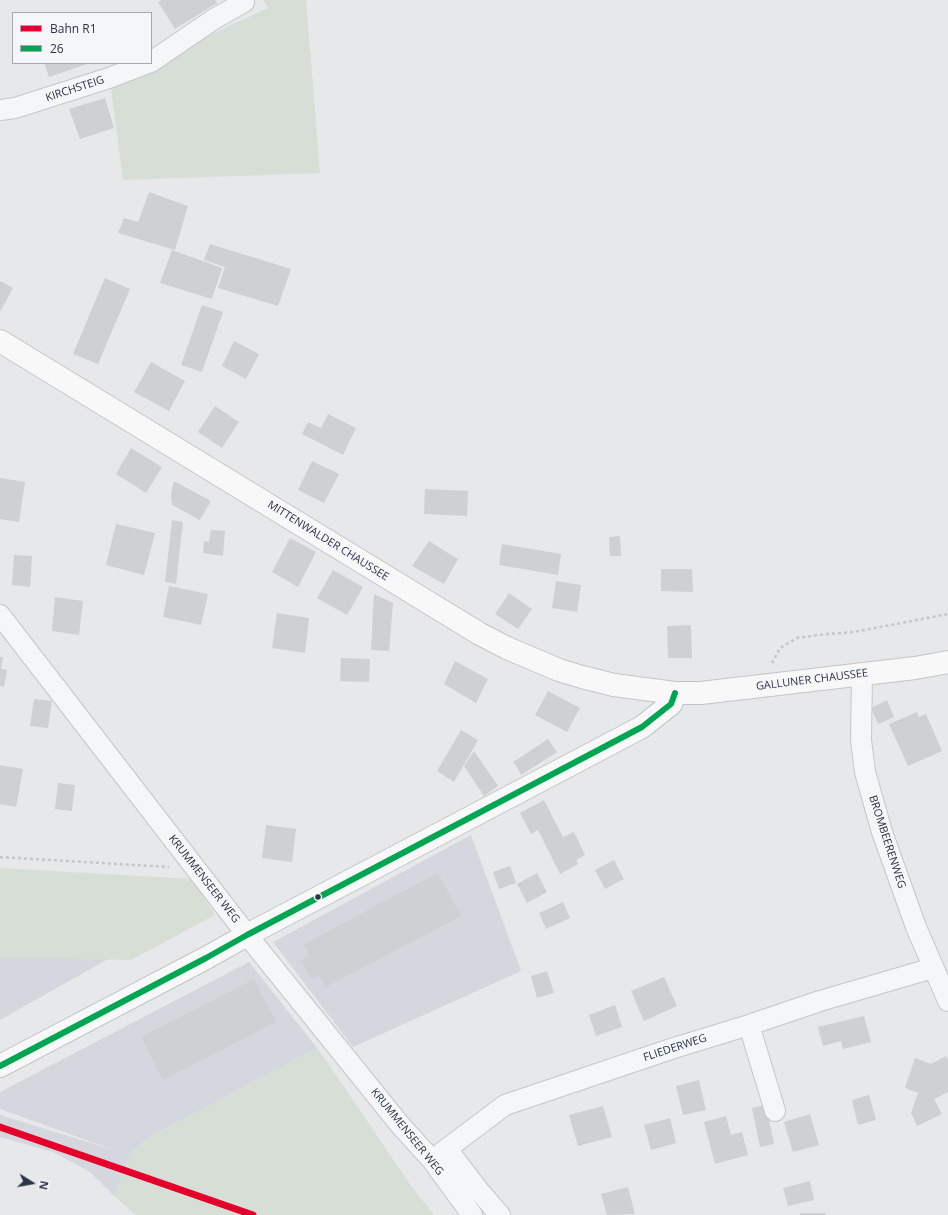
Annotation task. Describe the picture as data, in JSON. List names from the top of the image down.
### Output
{
  "streets": {
    "main road": ["MITTENWALDER CHAUSSEE", "GALLUNER CHAUSSEE"],
    "street": [
      "KIRCHSTEIG",
      "BROMBEERENWEG",
      "KRUMMENSEER WEG",
      "FLIEDERWEG"
    ]
  },
  "crossings": [
    ["MITTENWALDER CHAUSSEE", "GALLUNER CHAUSSEE"],
    ["GALLUNER CHAUSSEE", "BROMBEERENWEG"],
    ["BROMBEERENWEG", "FLIEDERWEG"],
    ["KRUMMENSEER WEG", "FLIEDERWEG"]
  ],
  "lines": ["transit line 26", "rail line R1"],
  "legend": ["Bahn R1", "26"],
  "north": "right"
}
